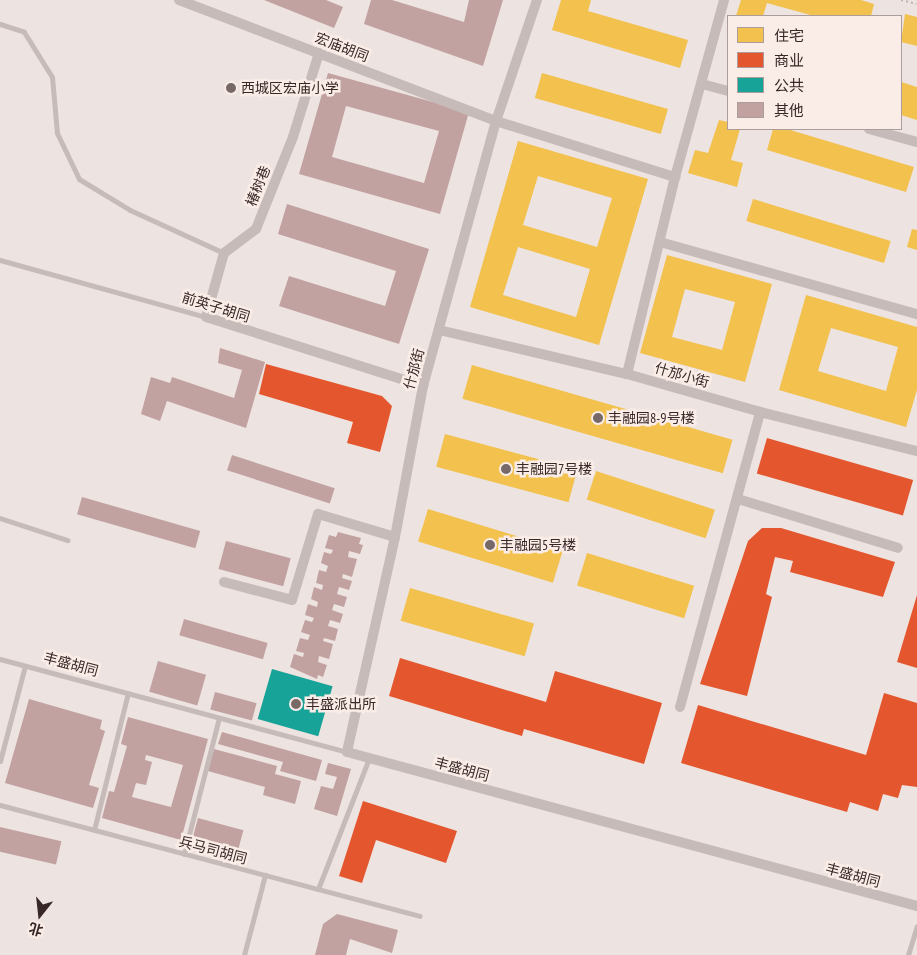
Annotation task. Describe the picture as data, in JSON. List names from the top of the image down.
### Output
{
  "streets": {
    "street": [
      "宏庙胡同",
      "椿树巷",
      "前英子胡同",
      "什邡街",
      "什邡小街",
      "丰盛胡同"
    ],
    "lane": ["兵马司胡同"]
  },
  "crossings": [
    ["宏庙胡同", "椿树巷"],
    ["宏庙胡同", "什邡街"],
    ["前英子胡同", "什邡街"],
    ["什邡街", "什邡小街"],
    ["什邡街", "丰盛胡同"]
  ],
  "places": [
    "西城区宏庙小学",
    "丰融园8-9号楼",
    "丰融园7号楼",
    "丰融园5号楼",
    "丰盛派出所"
  ],
  "legend": [
    "住宅",
    "商业",
    "公共",
    "其他"
  ],
  "north": "bottom"
}
